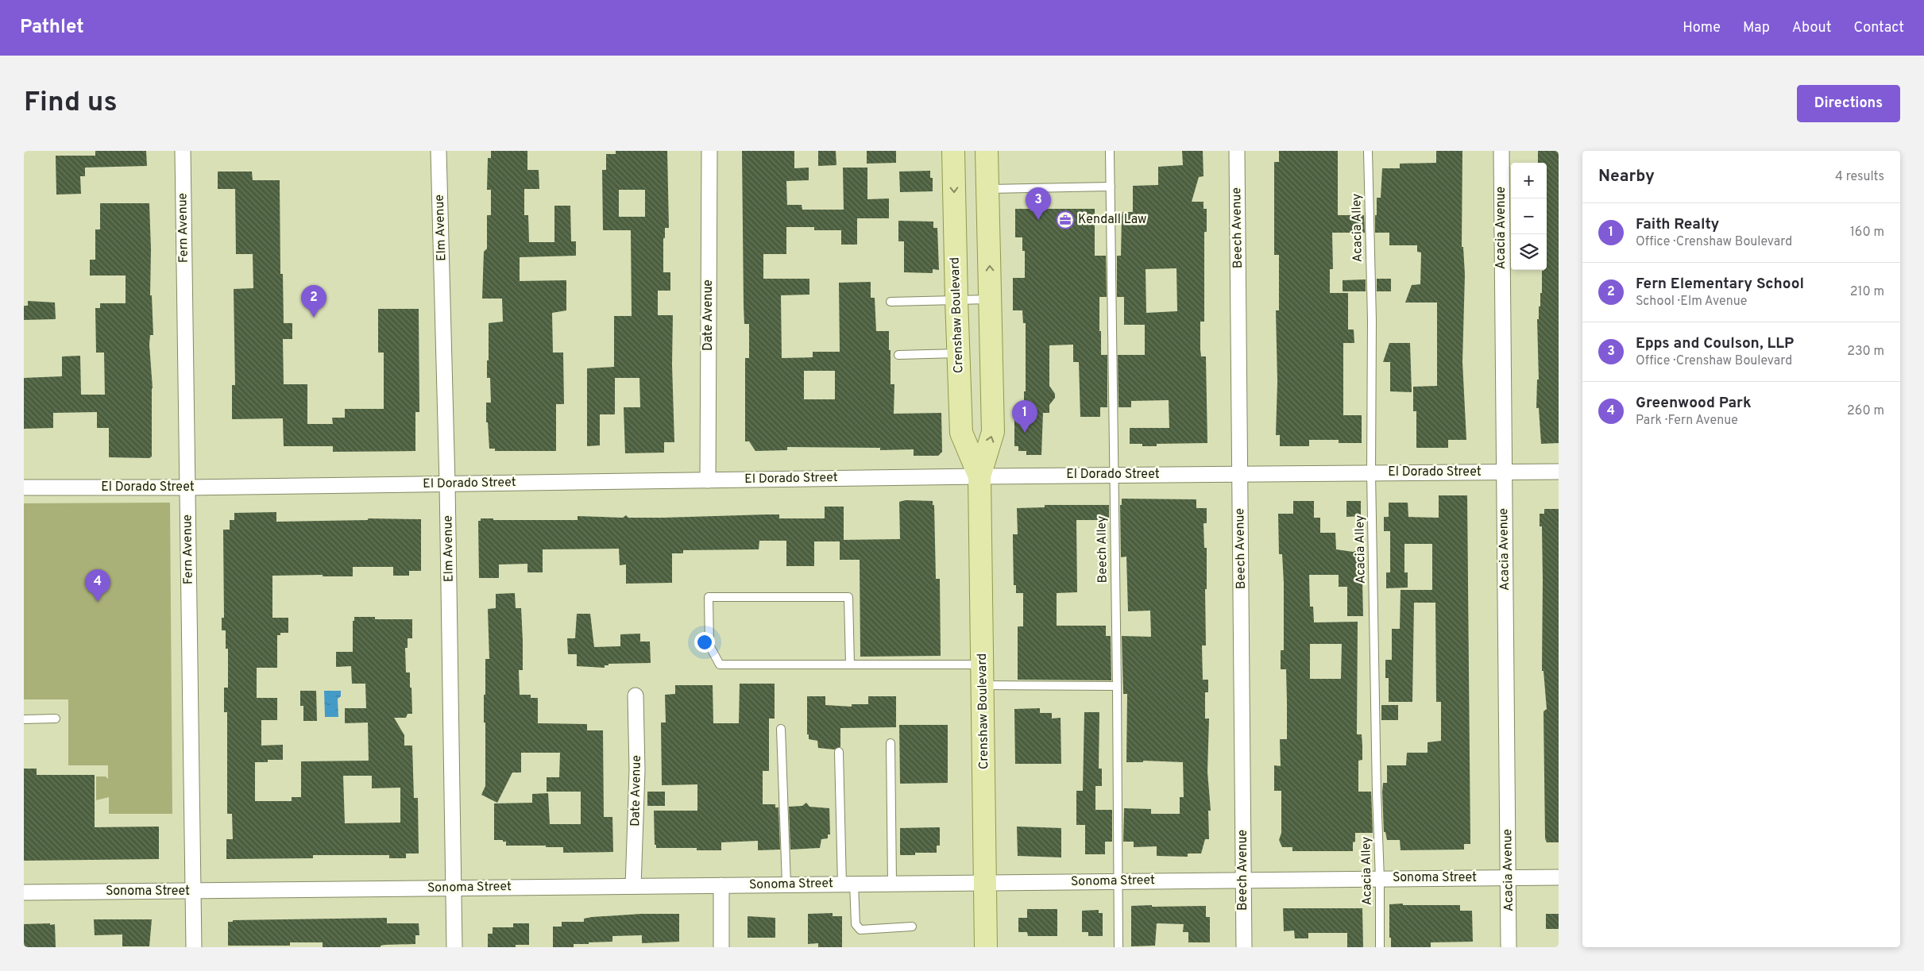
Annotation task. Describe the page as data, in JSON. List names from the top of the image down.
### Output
{
  "streets": {
    "main road": ["Crenshaw Boulevard"],
    "street": [
      "Fern Avenue",
      "Elm Avenue",
      "Beech Avenue",
      "Acacia Avenue",
      "Date Avenue",
      "El Dorado Street",
      "Sonoma Street"
    ],
    "lane": ["Acacia Alley", "Beech Alley"]
  },
  "crossings": [
    ["Fern Avenue", "El Dorado Street"],
    ["Fern Avenue", "Sonoma Street"],
    ["Elm Avenue", "El Dorado Street"],
    ["Elm Avenue", "Sonoma Street"],
    ["Beech Avenue", "El Dorado Street"],
    ["Beech Avenue", "Sonoma Street"],
    ["Acacia Alley", "El Dorado Street"],
    ["Acacia Alley", "Sonoma Street"],
    ["Acacia Avenue", "El Dorado Street"],
    ["Acacia Avenue", "Sonoma Street"],
    ["Date Avenue", "El Dorado Street"],
    ["Date Avenue", "Sonoma Street"],
    ["Crenshaw Boulevard", "El Dorado Street"],
    ["Crenshaw Boulevard", "Sonoma Street"],
    ["El Dorado Street", "Beech Alley"],
    ["Beech Alley", "Sonoma Street"]
  ],
  "places": {
    "office": ["Kendall Law"]
  },
  "page": {
    "header": "Pathlet",
    "nav": [
      "Home",
      "Map",
      "About",
      "Contact"
    ],
    "buttons": "Directions",
    "title": "Find us",
    "heading": ["Nearby", "4 results"],
    "map_buttons": ["+", "−"],
    "pins": [
      "3",
      "2",
      "1",
      "4"
    ],
    "list": [
      {
        "mark": "1",
        "name": "Faith Realty",
        "note": "Office · Crenshaw Boulevard",
        "value": "160 m"
      },
      {
        "mark": "2",
        "name": "Fern Elementary School",
        "note": "School · Elm Avenue",
        "value": "210 m"
      },
      {
        "mark": "3",
        "name": "Epps and Coulson, LLP",
        "note": "Office · Crenshaw Boulevard",
        "value": "230 m"
      },
      {
        "mark": "4",
        "name": "Greenwood Park",
        "note": "Park · Fern Avenue",
        "value": "260 m"
      }
    ]
  }
}
